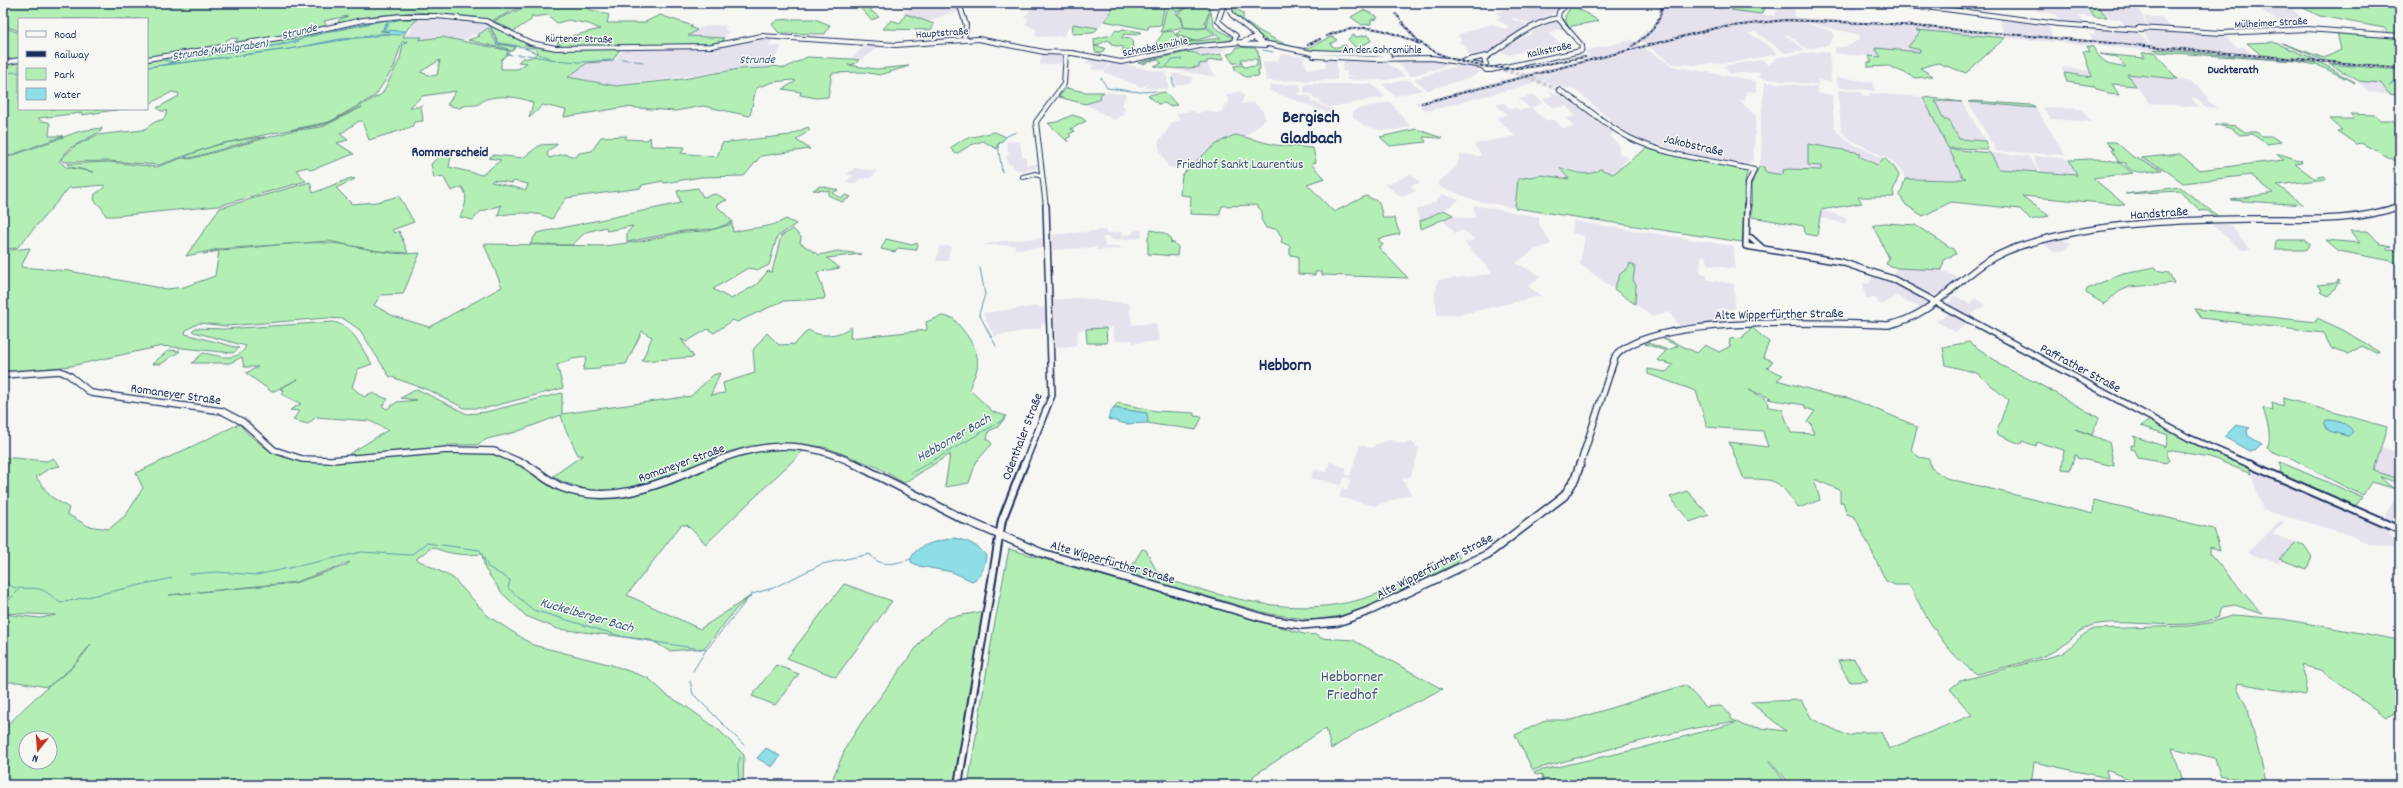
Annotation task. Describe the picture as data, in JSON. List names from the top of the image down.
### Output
{
  "streets": {
    "main road": [
      "Mülheimer Straße",
      "Hauptstraße",
      "Kürtener Straße",
      "Schnabelsmühle",
      "An der Gohrsmühle",
      "Kalkstraße",
      "Jakobstraße",
      "Handstraße",
      "Alte Wipperfürther Straße",
      "Paffrather Straße",
      "Romaneyer Straße",
      "Odenthaler Straße"
    ]
  },
  "crossings": [
    ["Hauptstraße", "Kürtener Straße"],
    ["Hauptstraße", "Schnabelsmühle"],
    ["Hauptstraße", "Odenthaler Straße"],
    ["Schnabelsmühle", "An der Gohrsmühle"],
    ["Handstraße", "Alte Wipperfürther Straße"],
    ["Handstraße", "Paffrather Straße"],
    ["Alte Wipperfürther Straße", "Paffrather Straße"],
    ["Alte Wipperfürther Straße", "Romaneyer Straße"],
    ["Alte Wipperfürther Straße", "Odenthaler Straße"],
    ["Romaneyer Straße", "Odenthaler Straße"]
  ],
  "districts": [
    "Duckterath",
    "Bergisch Gladbach",
    "Rommerscheid",
    "Hebborn"
  ],
  "water": [
    "Strunde",
    "Strunde (Mühlgraben)",
    "Hebborner Bach",
    "Kuckelberger Bach"
  ],
  "parks": ["Friedhof Sankt Laurentius", "Hebborner Friedhof"],
  "legend": [
    "Road",
    "Railway",
    "Park",
    "Water"
  ],
  "north": "bottom"
}
